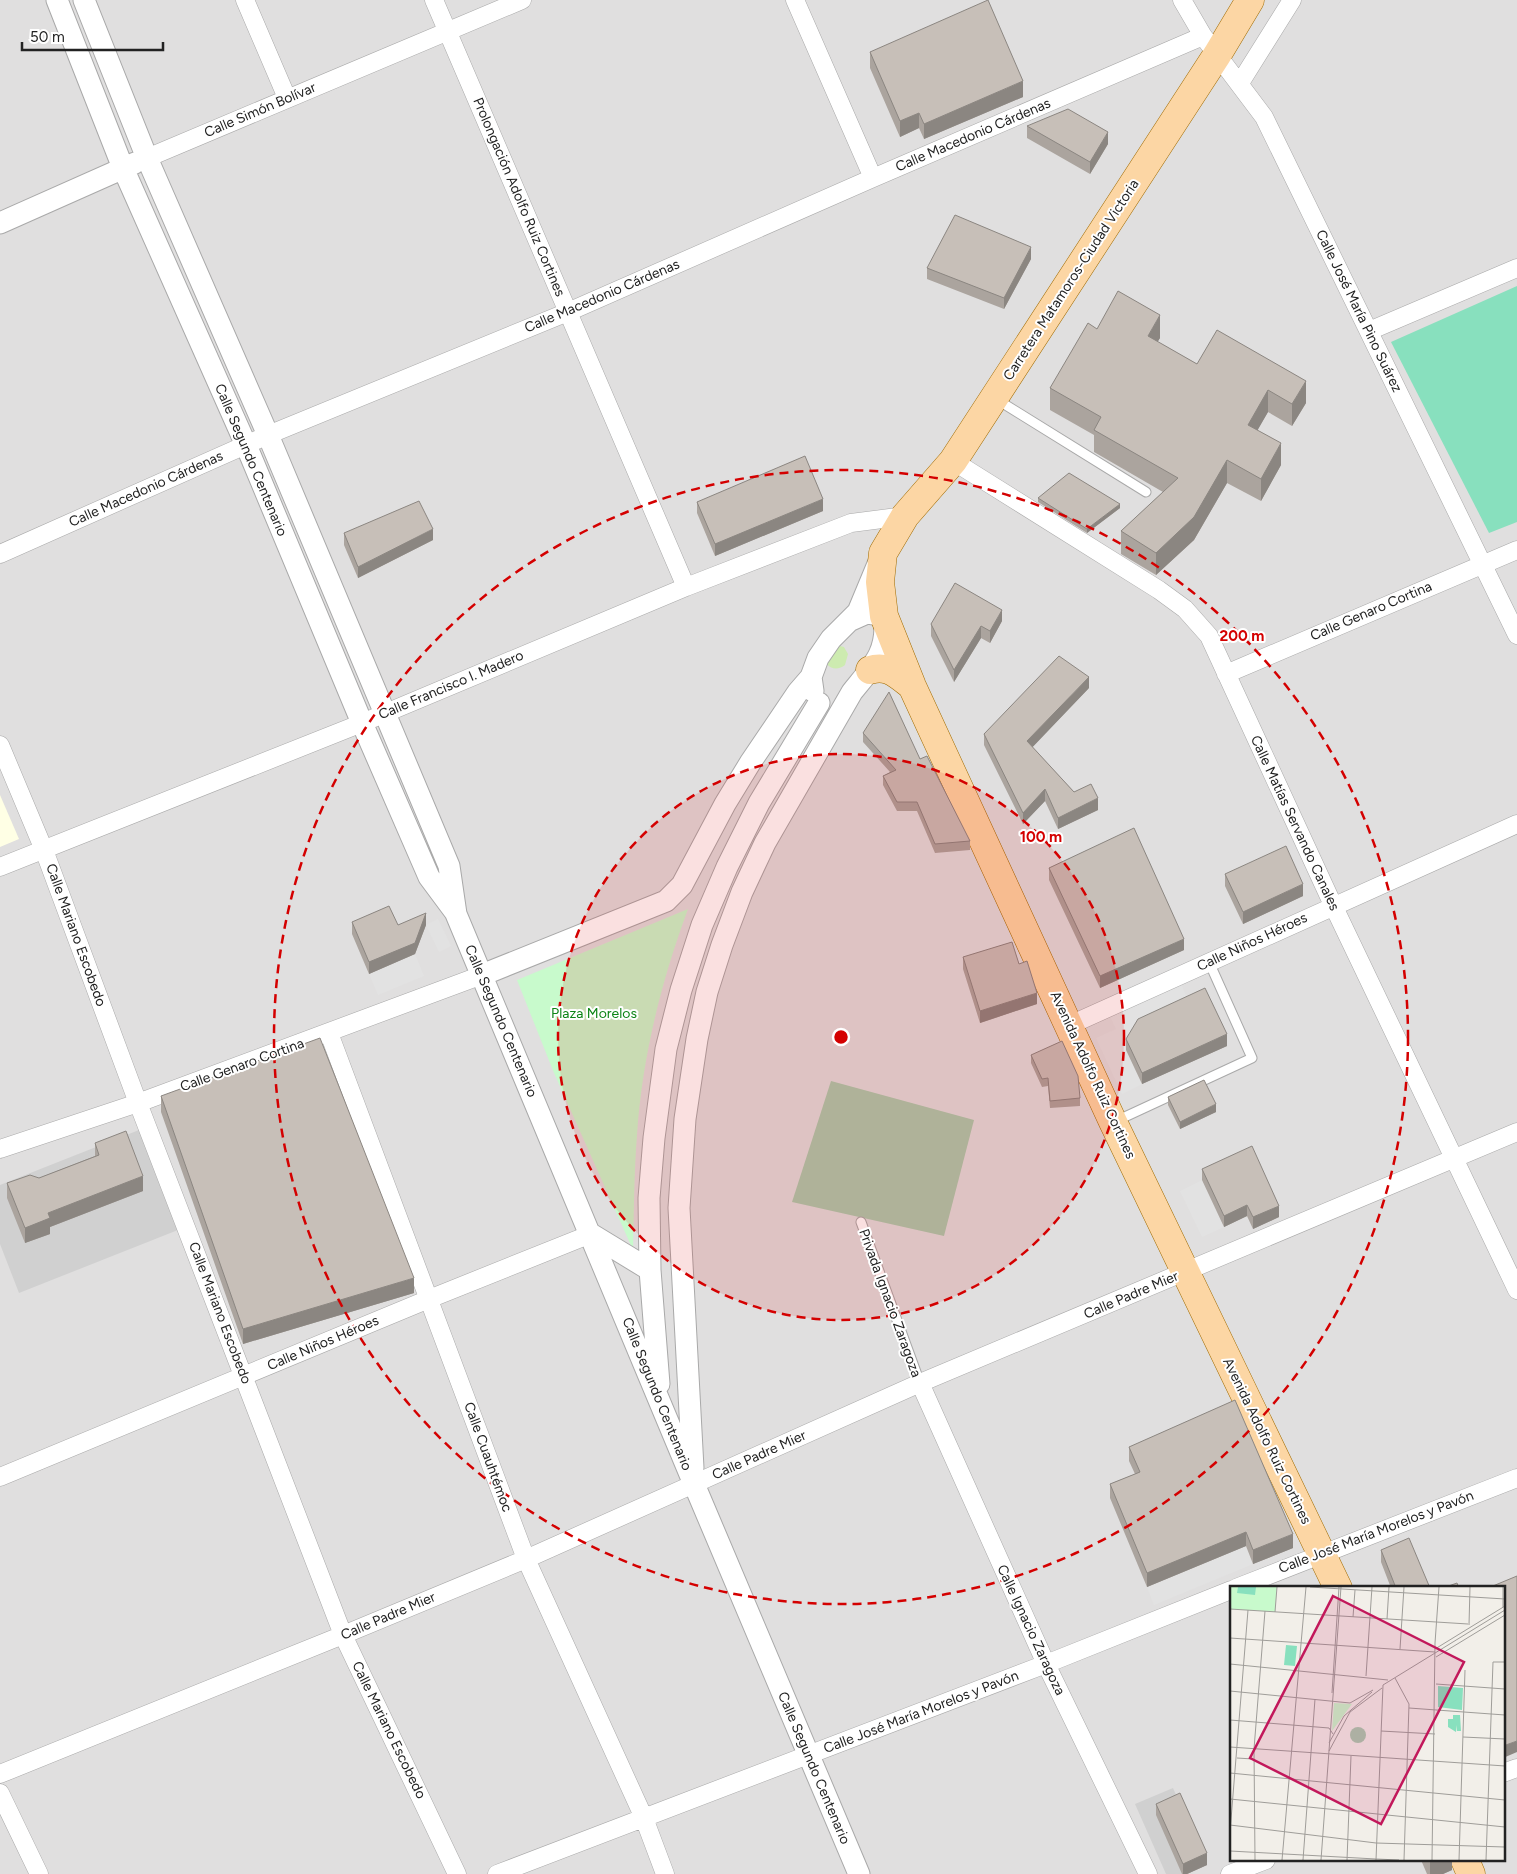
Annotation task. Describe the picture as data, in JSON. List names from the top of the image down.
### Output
{
  "streets": {
    "main road": ["Carretera Matamoros-Ciudad Victoria", "Avenida Adolfo Ruiz Cortines"],
    "street": [
      "Calle Simón Bolívar",
      "Calle Macedonio Cárdenas",
      "Prolongación Adolfo Ruiz Cortines",
      "Calle José María Pino Suárez",
      "Calle Segundo Centenario",
      "Calle Genaro Cortina",
      "Calle Francisco I. Madero",
      "Calle Matías Servando Canales",
      "Calle Mariano Escobedo",
      "Calle Niños Héroes",
      "Calle Padre Mier",
      "Calle Cuauhtémoc",
      "Calle José María Morelos y Pavón",
      "Calle Ignacio Zaragoza"
    ],
    "lane": ["Privada Ignacio Zaragoza"]
  },
  "crossings": [
    ["Calle Simón Bolívar", "Prolongación Adolfo Ruiz Cortines"],
    ["Calle Simón Bolívar", "Calle Segundo Centenario"],
    ["Calle Macedonio Cárdenas", "Prolongación Adolfo Ruiz Cortines"],
    ["Calle Macedonio Cárdenas", "Carretera Matamoros-Ciudad Victoria"],
    ["Calle Macedonio Cárdenas", "Calle José María Pino Suárez"],
    ["Calle Macedonio Cárdenas", "Calle Segundo Centenario"],
    ["Prolongación Adolfo Ruiz Cortines", "Calle Francisco I. Madero"],
    ["Carretera Matamoros-Ciudad Victoria", "Calle José María Pino Suárez"],
    ["Carretera Matamoros-Ciudad Victoria", "Calle Francisco I. Madero"],
    ["Carretera Matamoros-Ciudad Victoria", "Calle Matías Servando Canales"],
    ["Carretera Matamoros-Ciudad Victoria", "Avenida Adolfo Ruiz Cortines"],
    ["Calle José María Pino Suárez", "Calle Genaro Cortina"],
    ["Calle Segundo Centenario", "Calle Genaro Cortina"],
    ["Calle Segundo Centenario", "Calle Francisco I. Madero"],
    ["Calle Segundo Centenario", "Calle Niños Héroes"],
    ["Calle Segundo Centenario", "Calle Padre Mier"],
    ["Calle Segundo Centenario", "Calle José María Morelos y Pavón"],
    ["Calle Genaro Cortina", "Calle Matías Servando Canales"],
    ["Calle Genaro Cortina", "Calle Mariano Escobedo"],
    ["Calle Genaro Cortina", "Calle Cuauhtémoc"],
    ["Calle Francisco I. Madero", "Calle Mariano Escobedo"],
    ["Calle Matías Servando Canales", "Calle Niños Héroes"],
    ["Calle Matías Servando Canales", "Calle Padre Mier"],
    ["Calle Mariano Escobedo", "Calle Niños Héroes"],
    ["Calle Mariano Escobedo", "Calle Padre Mier"],
    ["Calle Niños Héroes", "Avenida Adolfo Ruiz Cortines"],
    ["Calle Niños Héroes", "Calle Cuauhtémoc"],
    ["Avenida Adolfo Ruiz Cortines", "Calle Padre Mier"],
    ["Avenida Adolfo Ruiz Cortines", "Calle José María Morelos y Pavón"],
    ["Calle Padre Mier", "Privada Ignacio Zaragoza"],
    ["Calle Padre Mier", "Calle Cuauhtémoc"],
    ["Calle Padre Mier", "Calle Ignacio Zaragoza"],
    ["Privada Ignacio Zaragoza", "Calle Ignacio Zaragoza"],
    ["Calle Cuauhtémoc", "Calle José María Morelos y Pavón"],
    ["Calle José María Morelos y Pavón", "Calle Ignacio Zaragoza"]
  ],
  "parks": ["Plaza Morelos"],
  "scale_bar": "50 m",
  "rings": ["200 m", "100 m"]
}
